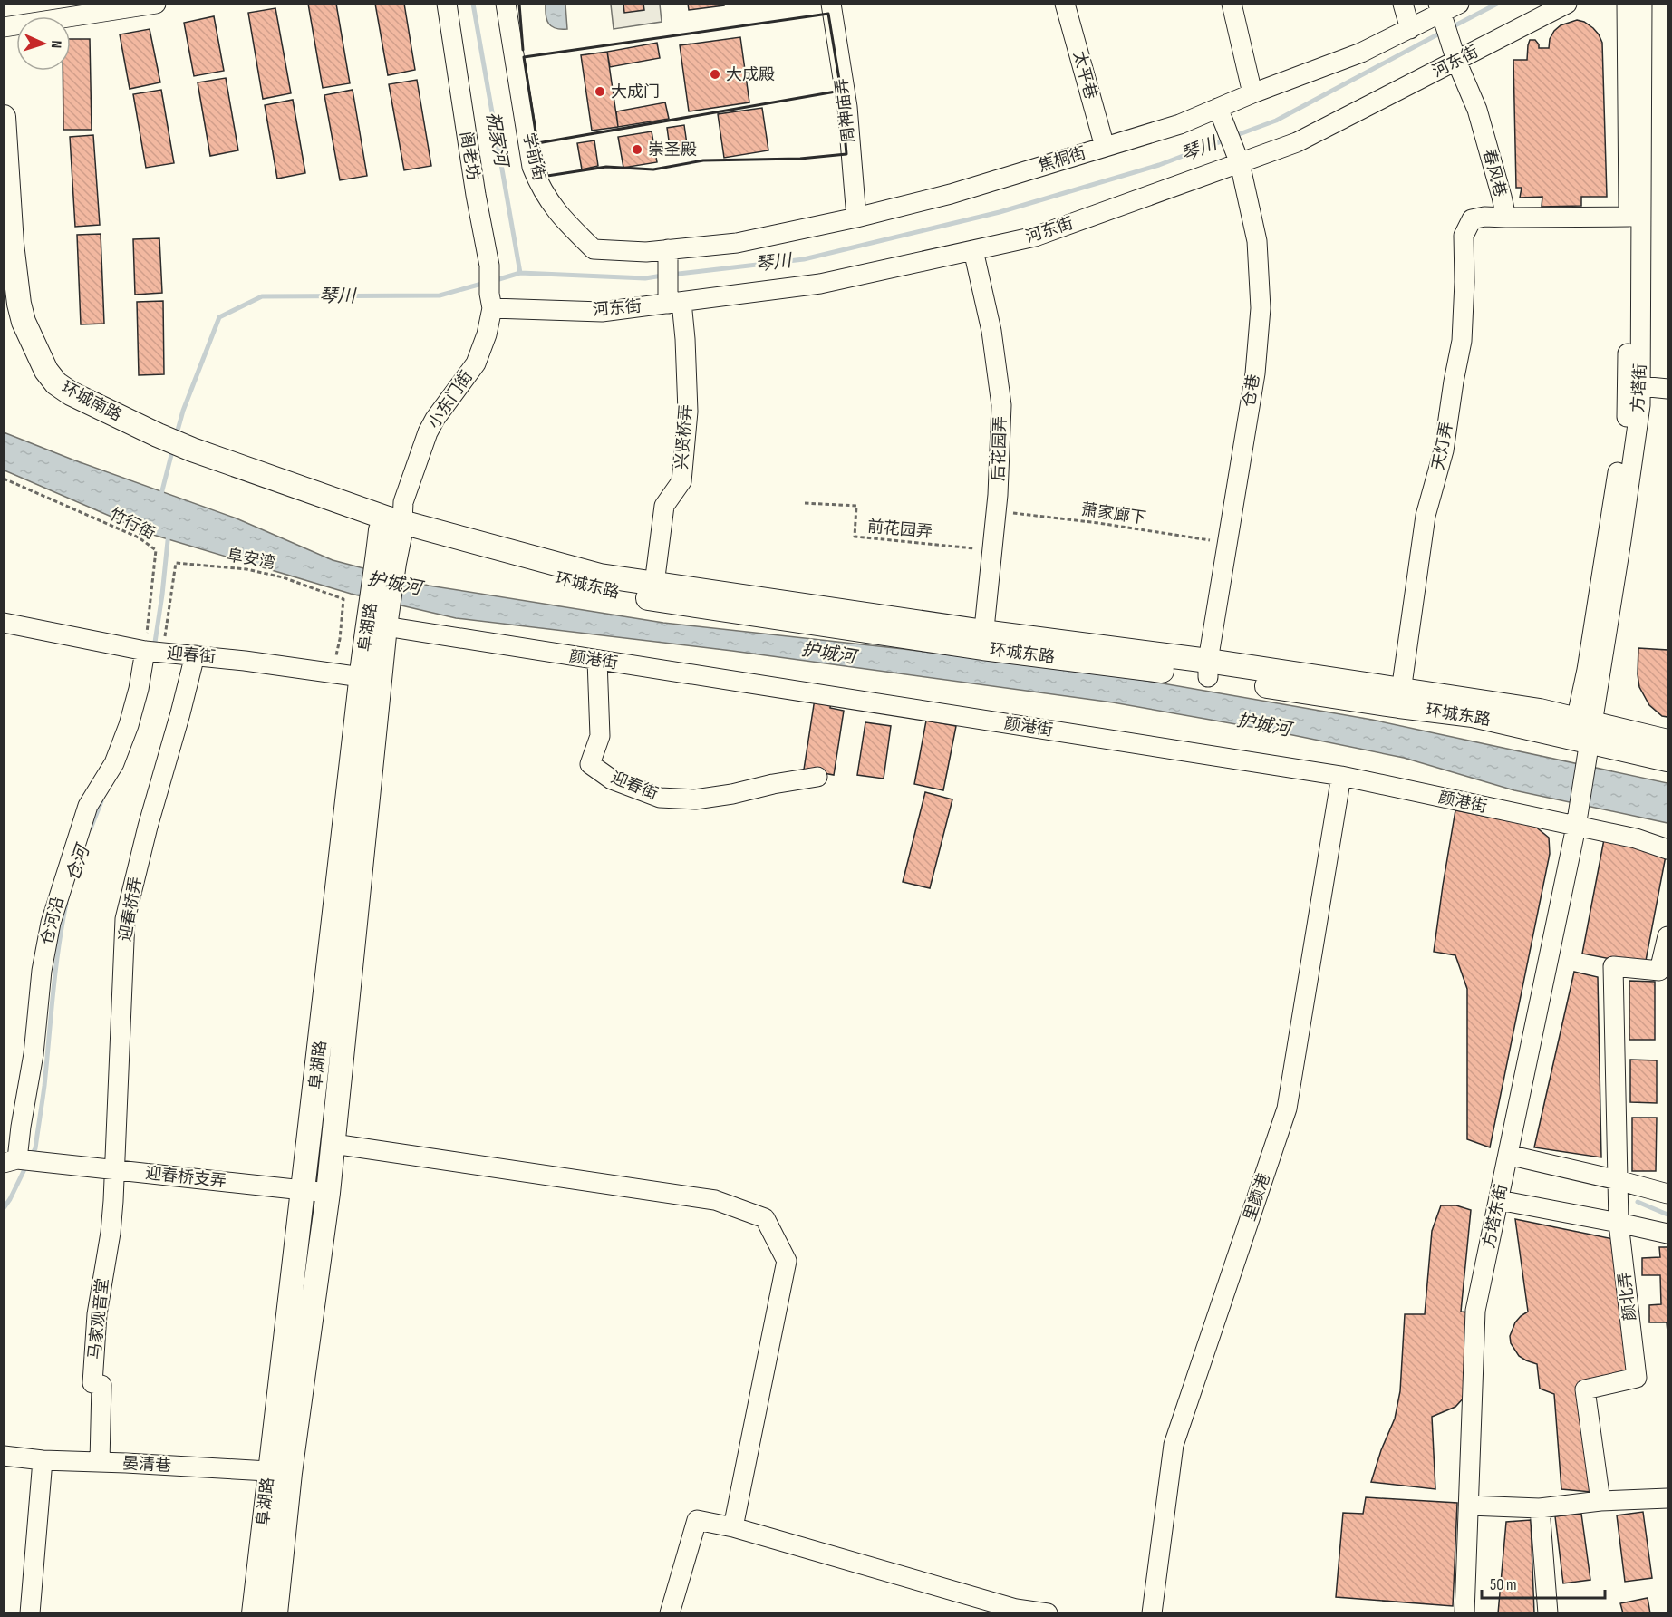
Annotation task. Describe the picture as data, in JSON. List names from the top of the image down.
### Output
{
  "streets": {
    "main road": ["环城南路", "环城东路", "阜湖路"],
    "street": [
      "河东街",
      "太平巷",
      "周神庙弄",
      "阁老坊",
      "学前街",
      "焦桐街",
      "春风巷",
      "方塔街",
      "仓巷",
      "小东门街",
      "兴贤桥弄",
      "天灯弄",
      "后花园弄",
      "迎春街",
      "颜港街",
      "迎春桥弄",
      "仓河沿",
      "迎春桥支弄",
      "里颜港",
      "方塔东街",
      "颜北弄",
      "马家观音堂",
      "晏清巷"
    ],
    "path": [
      "萧家廊下",
      "竹行街",
      "前花园弄",
      "阜安湾"
    ]
  },
  "crossings": [
    ["河东街", "阁老坊"],
    ["河东街", "春风巷"],
    ["河东街", "仓巷"],
    ["河东街", "小东门街"],
    ["河东街", "兴贤桥弄"],
    ["河东街", "后花园弄"],
    ["太平巷", "焦桐街"],
    ["周神庙弄", "焦桐街"],
    ["阁老坊", "小东门街"],
    ["学前街", "焦桐街"],
    ["学前街", "兴贤桥弄"],
    ["焦桐街", "春风巷"],
    ["焦桐街", "仓巷"],
    ["焦桐街", "兴贤桥弄"],
    ["春风巷", "方塔街"],
    ["春风巷", "天灯弄"],
    ["方塔街", "环城东路"],
    ["方塔街", "颜港街"],
    ["方塔街", "方塔东街"],
    ["仓巷", "萧家廊下"],
    ["仓巷", "环城东路"],
    ["小东门街", "环城南路"],
    ["小东门街", "环城东路"],
    ["小东门街", "阜湖路"],
    ["环城南路", "环城东路"],
    ["环城南路", "阜湖路"],
    ["兴贤桥弄", "环城东路"],
    ["天灯弄", "环城东路"],
    ["后花园弄", "萧家廊下"],
    ["后花园弄", "前花园弄"],
    ["后花园弄", "环城东路"],
    ["竹行街", "阜安湾"],
    ["竹行街", "迎春街"],
    ["竹行街", "迎春桥弄"],
    ["竹行街", "仓河沿"],
    ["阜安湾", "迎春街"],
    ["阜安湾", "迎春桥弄"],
    ["阜安湾", "仓河沿"],
    ["环城东路", "阜湖路"],
    ["阜湖路", "迎春街"],
    ["阜湖路", "颜港街"],
    ["阜湖路", "迎春桥支弄"],
    ["阜湖路", "晏清巷"],
    ["迎春街", "颜港街"],
    ["迎春街", "迎春桥弄"],
    ["迎春街", "仓河沿"],
    ["颜港街", "里颜港"],
    ["颜港街", "方塔东街"],
    ["迎春桥弄", "仓河沿"],
    ["迎春桥弄", "迎春桥支弄"],
    ["迎春桥弄", "马家观音堂"],
    ["仓河沿", "迎春桥支弄"],
    ["迎春桥支弄", "马家观音堂"],
    ["马家观音堂", "晏清巷"]
  ],
  "water": [
    "祝家河",
    "琴川",
    "护城河",
    "仓河"
  ],
  "places": ["大成殿", "大成门", "崇圣殿"],
  "scale_bar": "50 m",
  "north": "right"
}
